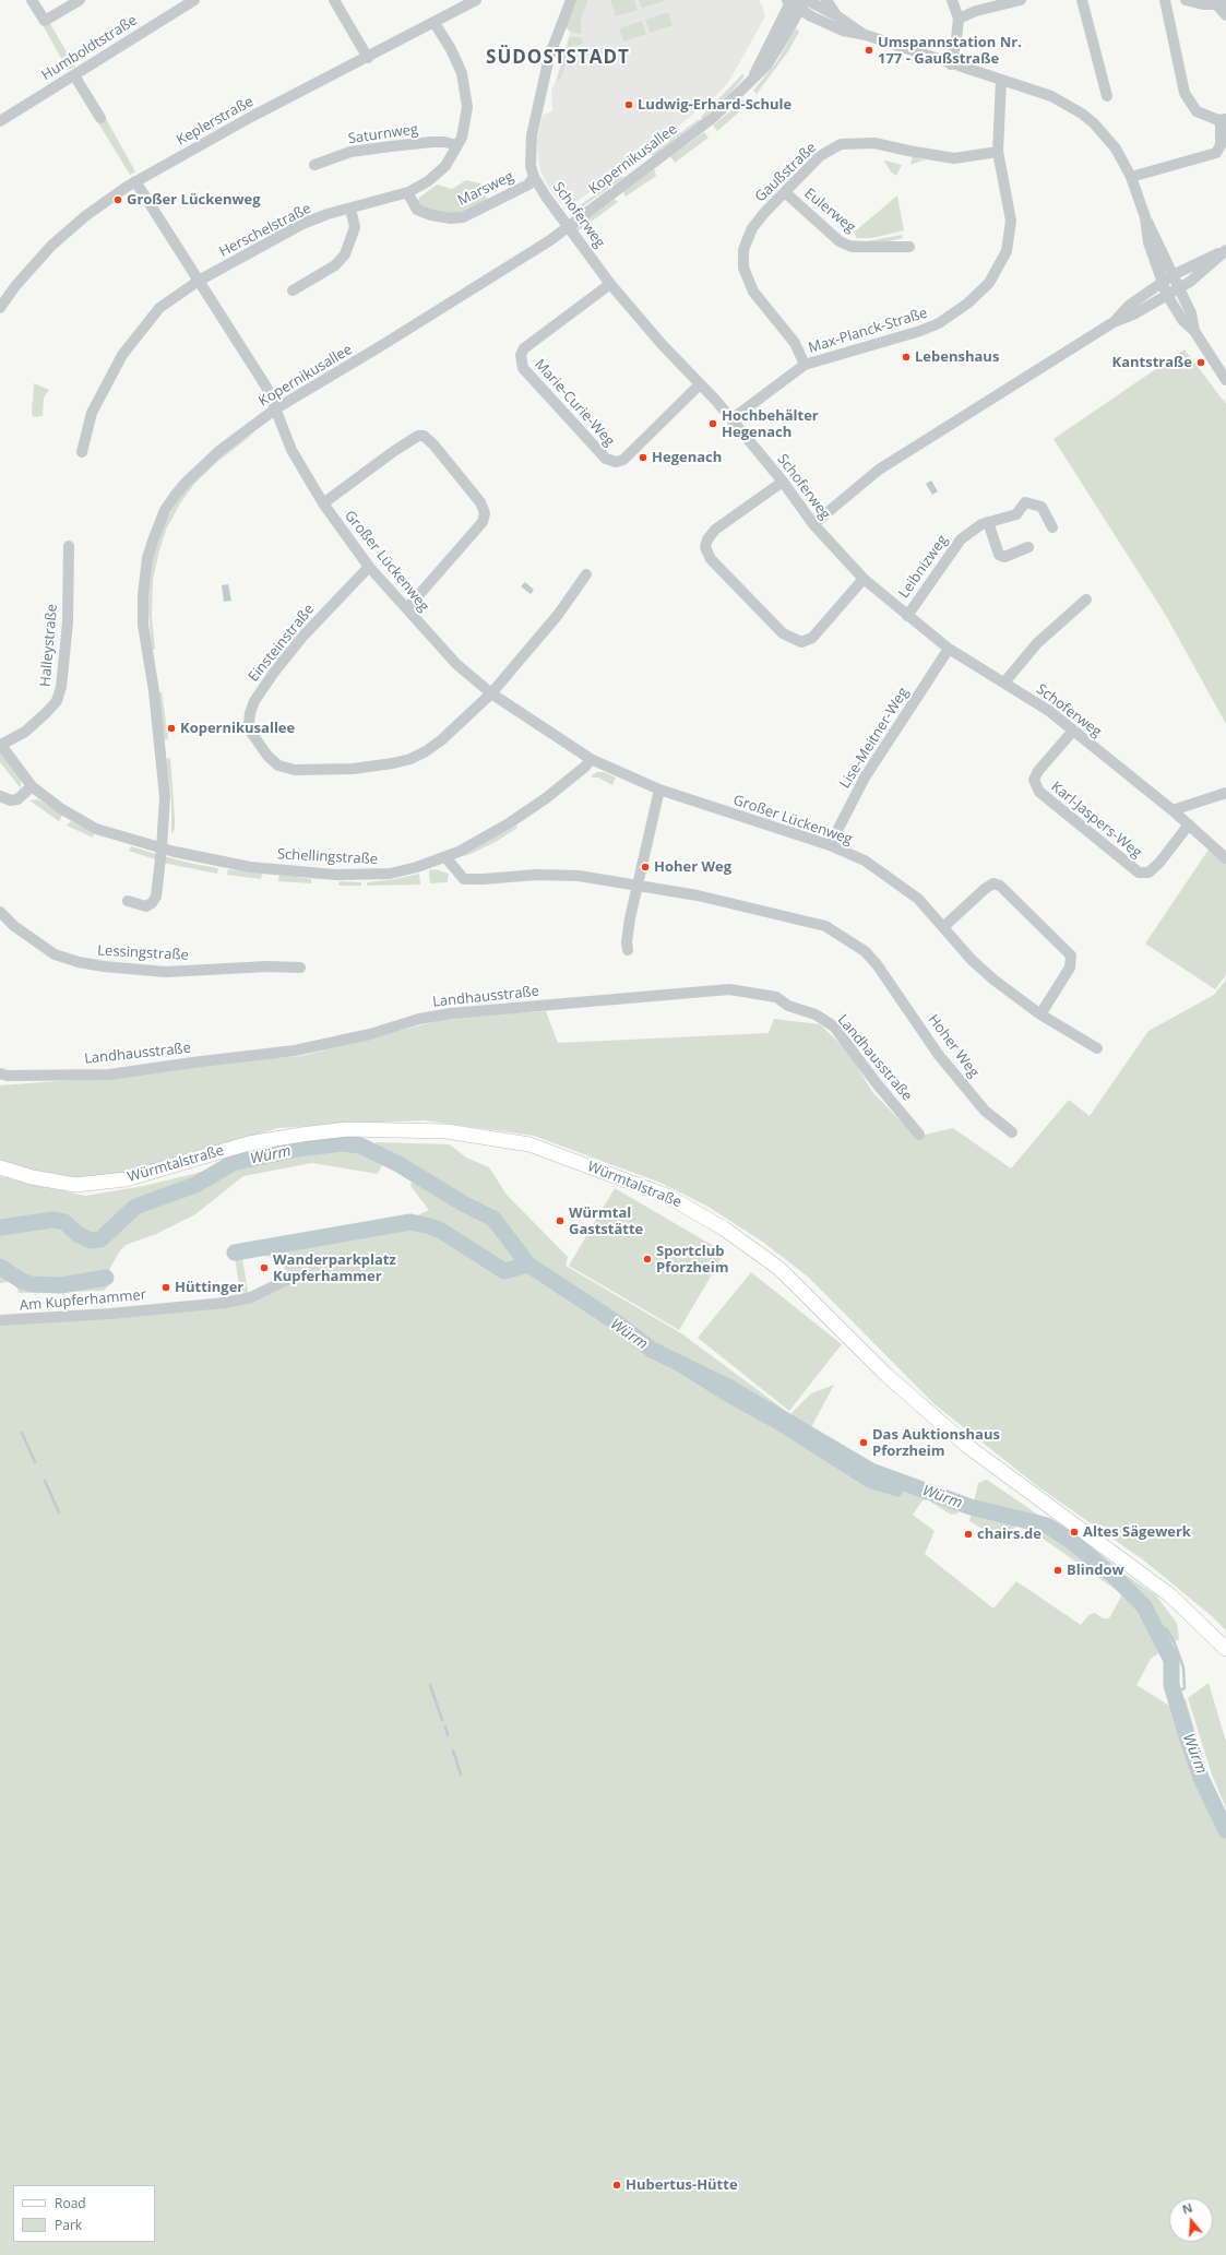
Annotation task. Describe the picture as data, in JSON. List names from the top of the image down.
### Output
{
  "streets": {
    "main road": ["Würmtalstraße"],
    "street": [
      "Humboldtstraße",
      "Keplerstraße",
      "Saturnweg",
      "Kopernikusallee",
      "Gaußstraße",
      "Marsweg",
      "Eulerweg",
      "Schoferweg",
      "Herschelstraße",
      "Max-Planck-Straße",
      "Marie-Curie-Weg",
      "Großer Lückenweg",
      "Leibnizweg",
      "Einsteinstraße",
      "Halleystraße",
      "Lise-Meitner-Weg",
      "Karl-Jaspers-Weg",
      "Schellingstraße",
      "Lessingstraße",
      "Landhausstraße",
      "Hoher Weg",
      "Am Kupferhammer"
    ]
  },
  "crossings": [
    ["Keplerstraße", "Herschelstraße"],
    ["Keplerstraße", "Großer Lückenweg"],
    ["Saturnweg", "Herschelstraße"],
    ["Kopernikusallee", "Schoferweg"],
    ["Kopernikusallee", "Großer Lückenweg"],
    ["Kopernikusallee", "Schellingstraße"],
    ["Gaußstraße", "Eulerweg"],
    ["Gaußstraße", "Max-Planck-Straße"],
    ["Marsweg", "Schoferweg"],
    ["Marsweg", "Herschelstraße"],
    ["Schoferweg", "Max-Planck-Straße"],
    ["Schoferweg", "Marie-Curie-Weg"],
    ["Schoferweg", "Leibnizweg"],
    ["Schoferweg", "Lise-Meitner-Weg"],
    ["Schoferweg", "Karl-Jaspers-Weg"],
    ["Herschelstraße", "Großer Lückenweg"],
    ["Großer Lückenweg", "Einsteinstraße"],
    ["Großer Lückenweg", "Lise-Meitner-Weg"],
    ["Großer Lückenweg", "Schellingstraße"],
    ["Halleystraße", "Schellingstraße"],
    ["Schellingstraße", "Hoher Weg"]
  ],
  "districts": ["SÜDOSTSTADT"],
  "water": ["Würm"],
  "places": [
    "Umspannstation Nr. 177 - Gaußstraße",
    "Ludwig-Erhard-Schule",
    "Großer Lückenweg",
    "Lebenshaus",
    "Kantstraße",
    "Hochbehälter Hegenach",
    "Hegenach",
    "Kopernikusallee",
    "Hoher Weg",
    "Würmtal Gaststätte",
    "Sportclub Pforzheim",
    "Wanderparkplatz Kupferhammer",
    "Hüttinger",
    "Das Auktionshaus Pforzheim",
    "Altes Sägewerk",
    "chairs.de",
    "Blindow",
    "Hubertus-Hütte"
  ],
  "legend": ["Road", "Park"],
  "north": "top"
}
